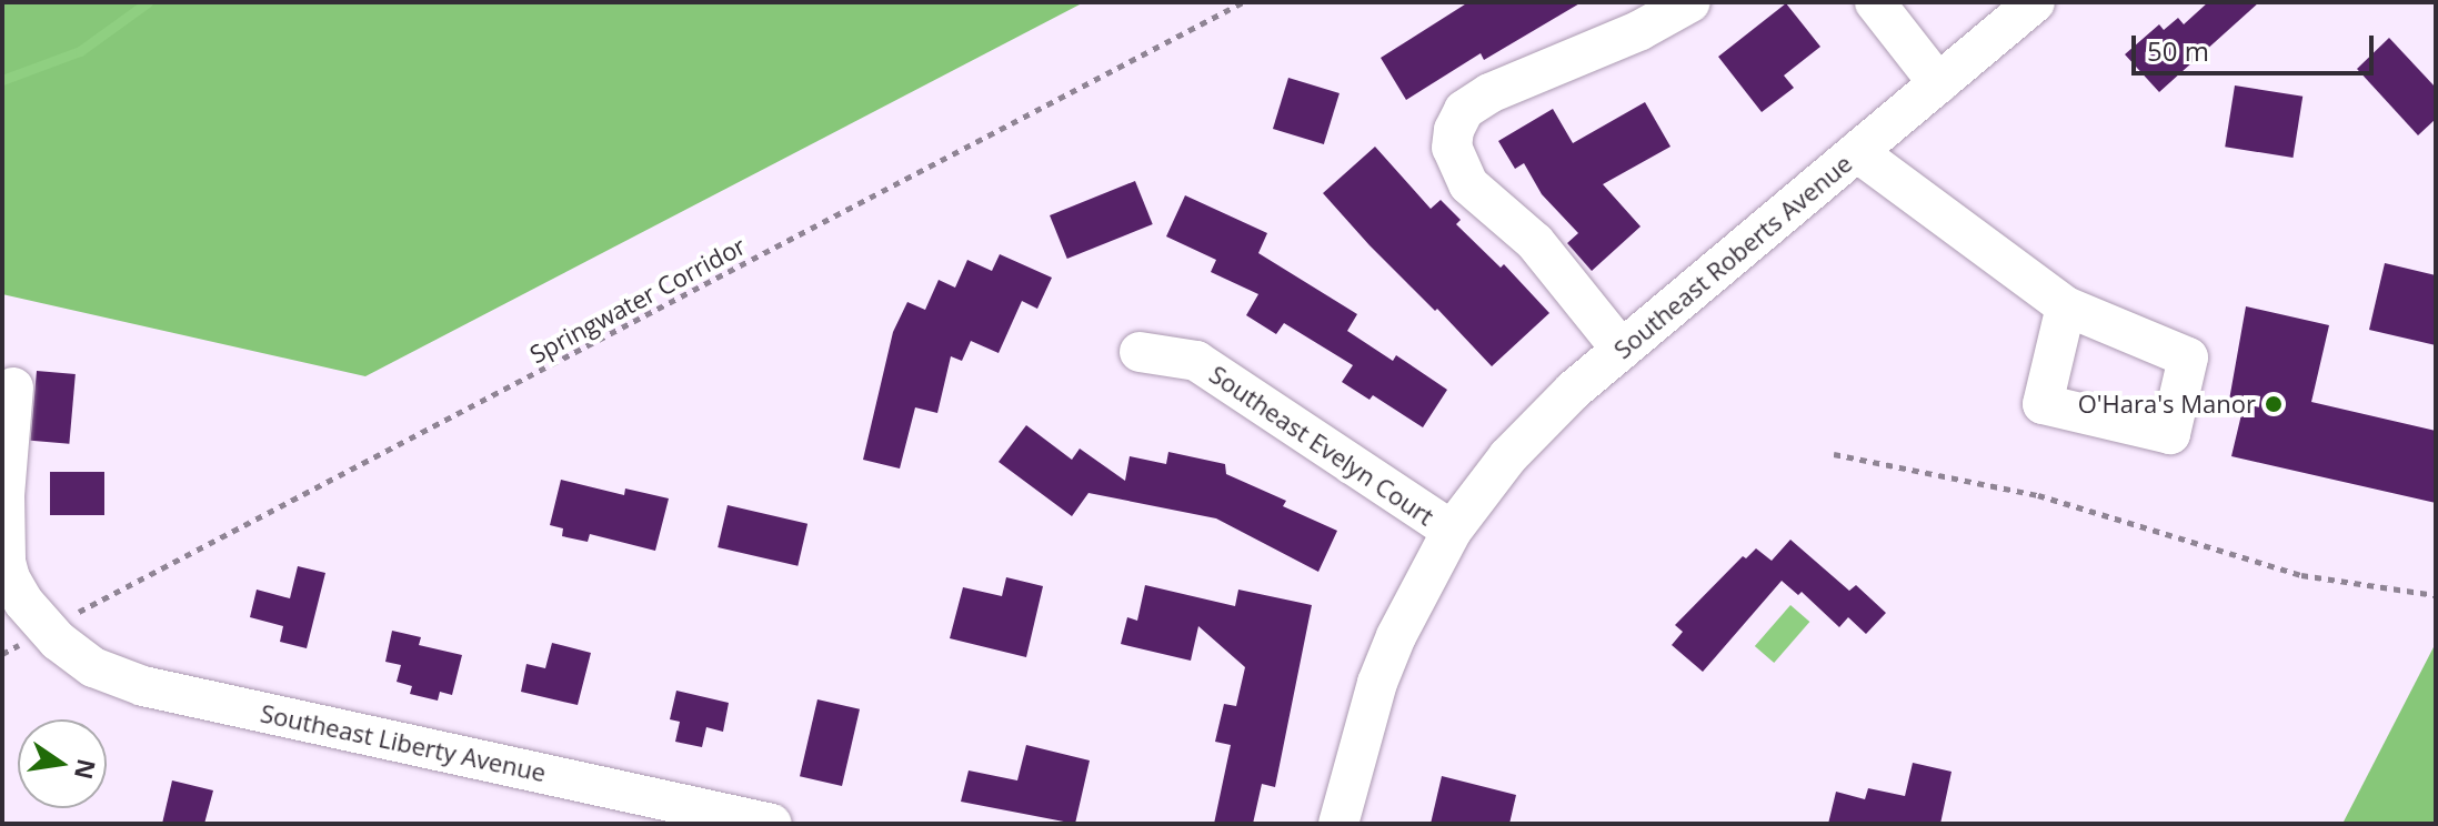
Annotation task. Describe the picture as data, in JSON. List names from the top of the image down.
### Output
{
  "streets": {
    "street": ["Southeast Roberts Avenue", "Southeast Evelyn Court", "Southeast Liberty Avenue"],
    "path": ["Springwater Corridor"]
  },
  "crossings": [
    ["Southeast Roberts Avenue", "Southeast Evelyn Court"],
    ["Springwater Corridor", "Southeast Liberty Avenue"]
  ],
  "places": ["O'Hara's Manor"],
  "scale_bar": "50 m",
  "north": "right"
}
